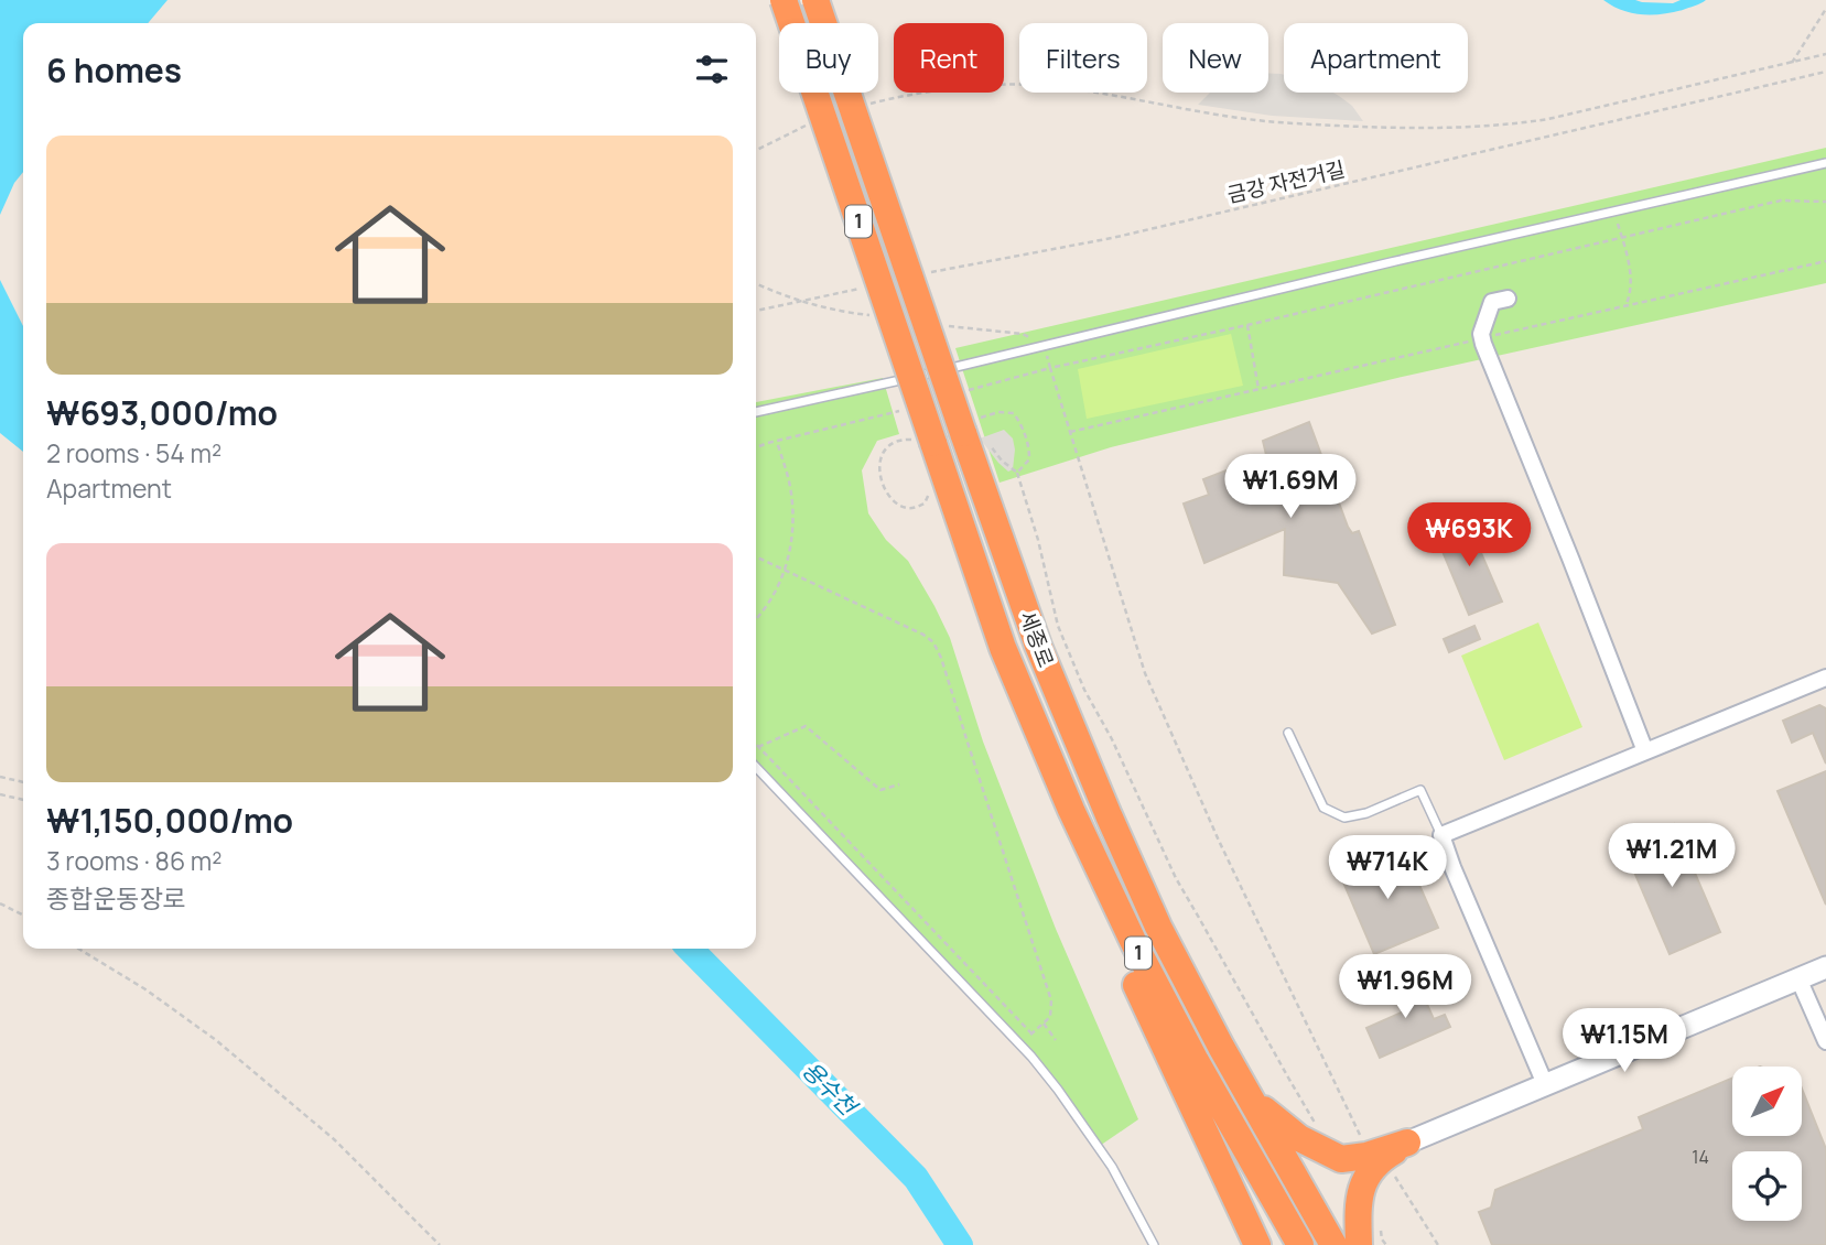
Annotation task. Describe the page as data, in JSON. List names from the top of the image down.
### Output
{
  "streets": {
    "highway": ["1", "세종로"],
    "path": ["금강 자전거길"]
  },
  "water": ["용수천"],
  "house_numbers": ["14"],
  "north": "top right",
  "page": {
    "chip": [
      "Buy",
      "Rent",
      "Filters",
      "New",
      "Apartment"
    ],
    "heading": "6 homes",
    "list": [
      {
        "name": "₩693,000/mo",
        "note": "2 rooms · 54 m² · Apartment"
      },
      {
        "name": "₩1,150,000/mo",
        "note": "3 rooms · 86 m² · 종합운동장로"
      }
    ],
    "price": [
      "₩1.69M",
      "₩693K",
      "₩1.21M",
      "₩714K",
      "₩1.96M",
      "₩1.15M"
    ]
  }
}
